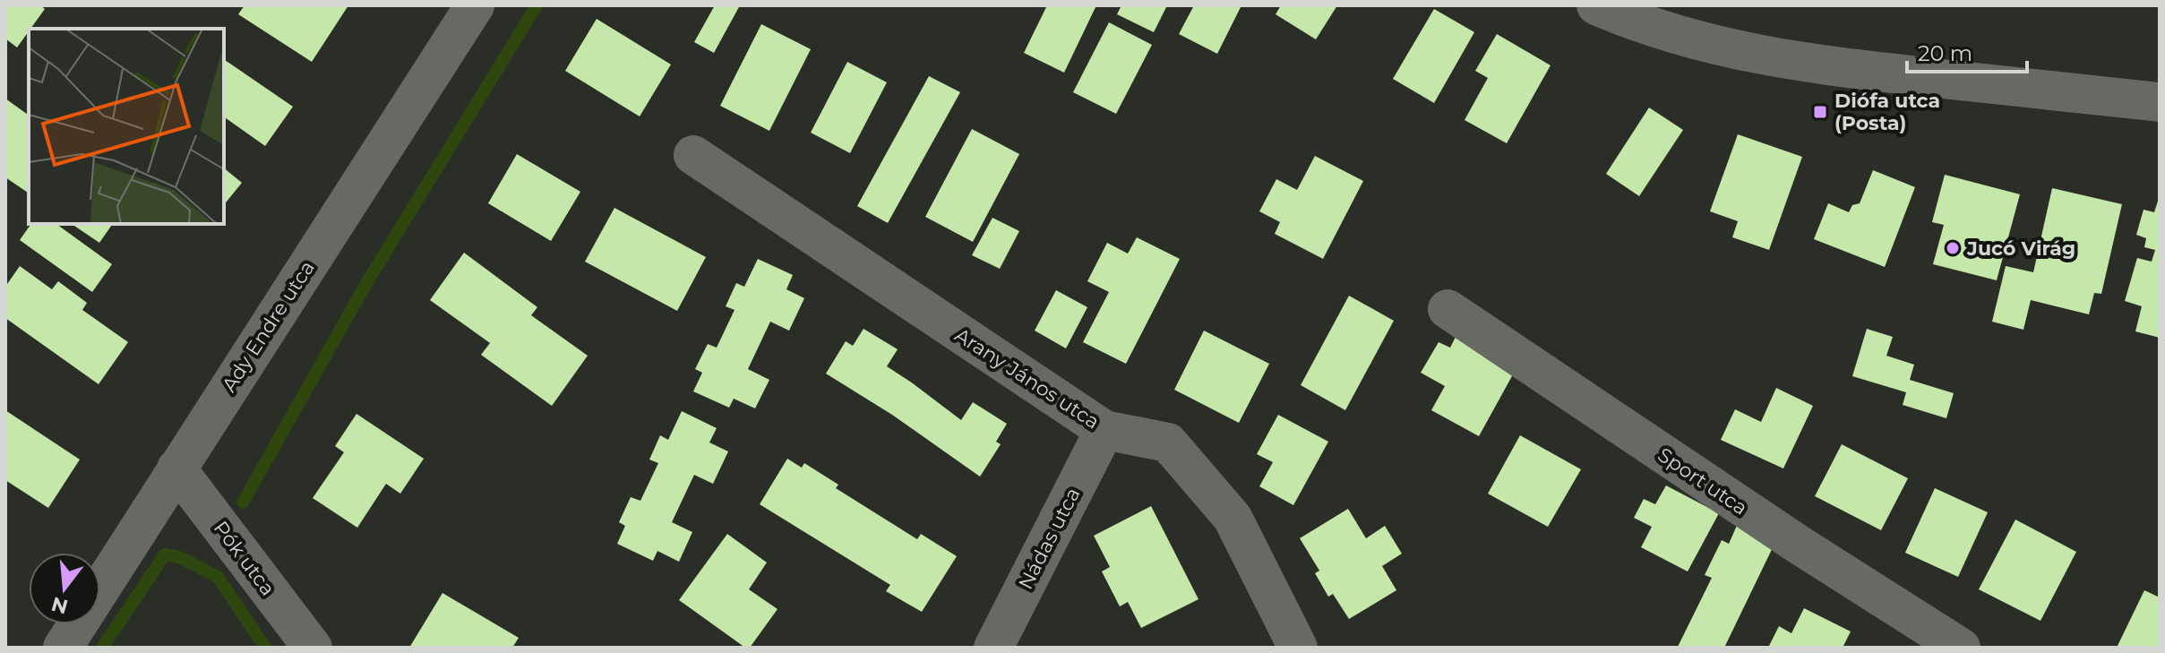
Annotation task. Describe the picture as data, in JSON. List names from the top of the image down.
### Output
{
  "streets": {
    "street": [
      "Ady Endre utca",
      "Arany János utca",
      "Sport utca",
      "Nádas utca",
      "Pók utca"
    ]
  },
  "crossings": [
    ["Ady Endre utca", "Pók utca"],
    ["Arany János utca", "Nádas utca"]
  ],
  "places": {
    "transit": ["Diófa utca (Posta)"],
    "other": ["Jucó Virág"]
  },
  "scale_bar": "20 m",
  "north": "bottom"
}
